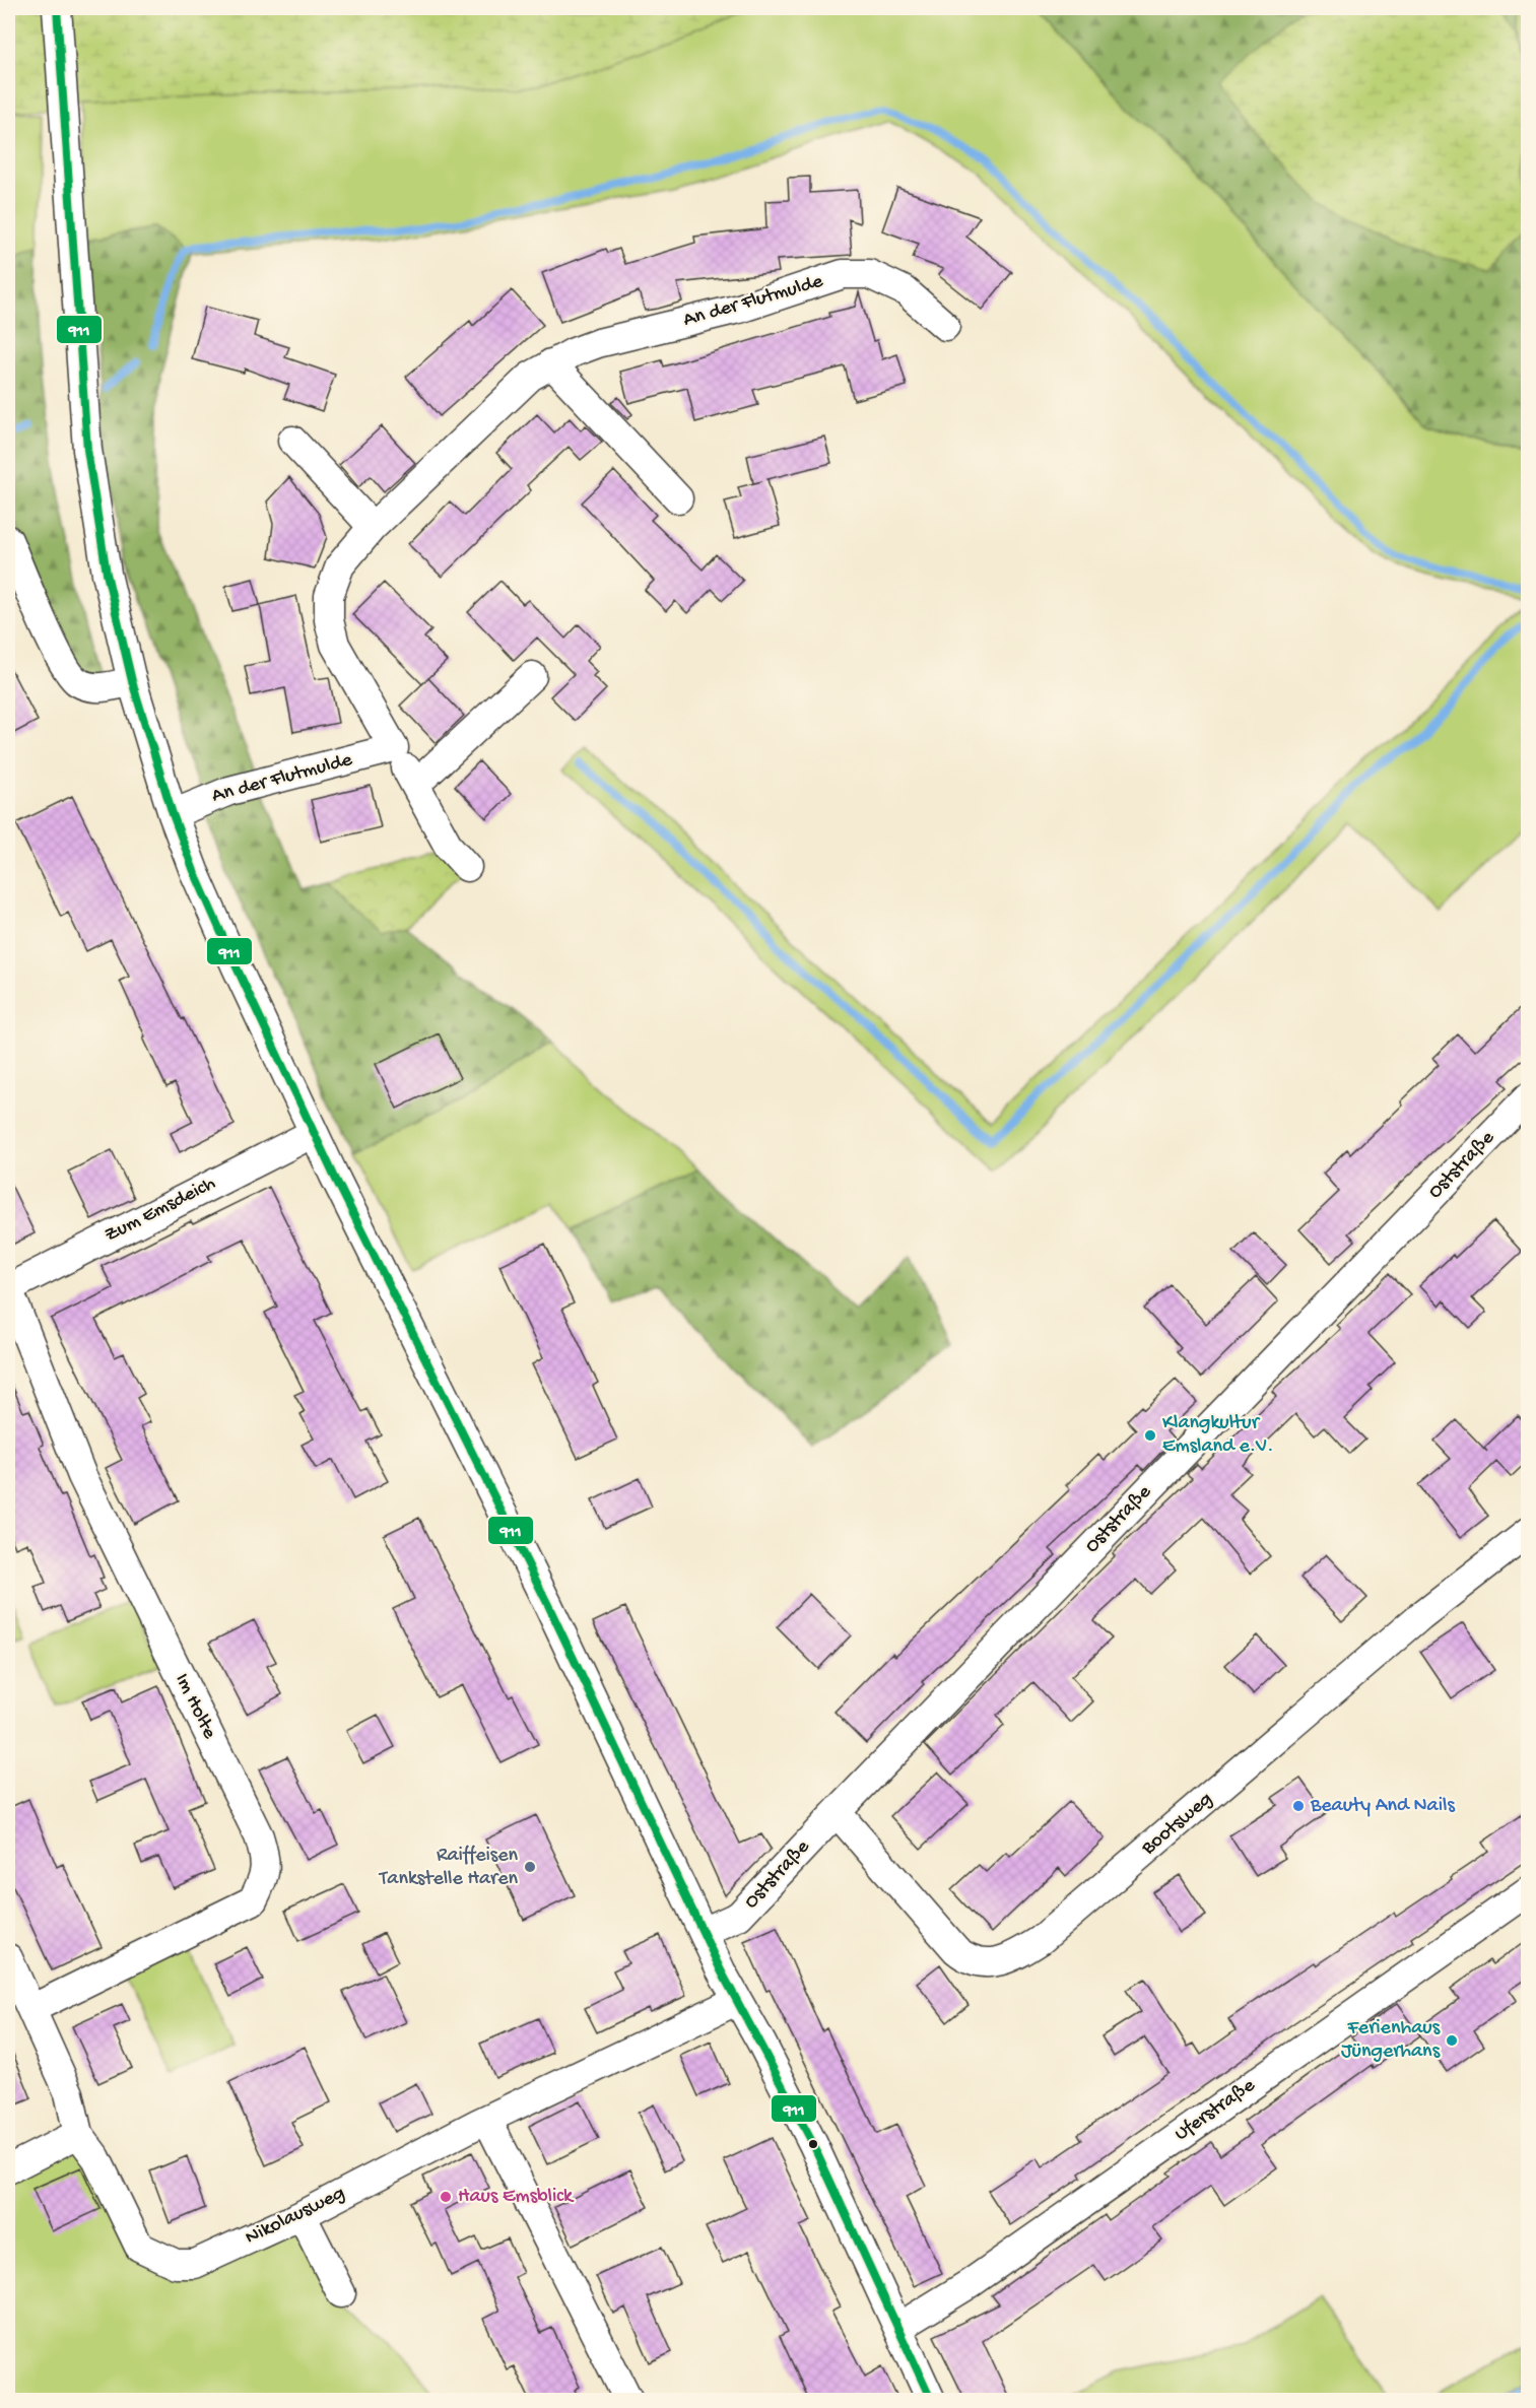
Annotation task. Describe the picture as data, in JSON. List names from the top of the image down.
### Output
{
  "streets": {
    "street": [
      "An der Flutmulde",
      "Oststraße",
      "Zum Emsdeich",
      "Im Holte",
      "Bootsweg",
      "Uferstraße",
      "Nikolausweg"
    ]
  },
  "crossings": [
    ["Oststraße", "Bootsweg"],
    ["Zum Emsdeich", "Im Holte"],
    ["Im Holte", "Nikolausweg"]
  ],
  "places": [
    "Klangkultur Emsland e.V.",
    "Beauty And Nails",
    "Raiffeisen Tankstelle Haren",
    "Ferienhaus Jüngerhans",
    "Haus Emsblick"
  ],
  "lines": ["transit line 911"]
}
